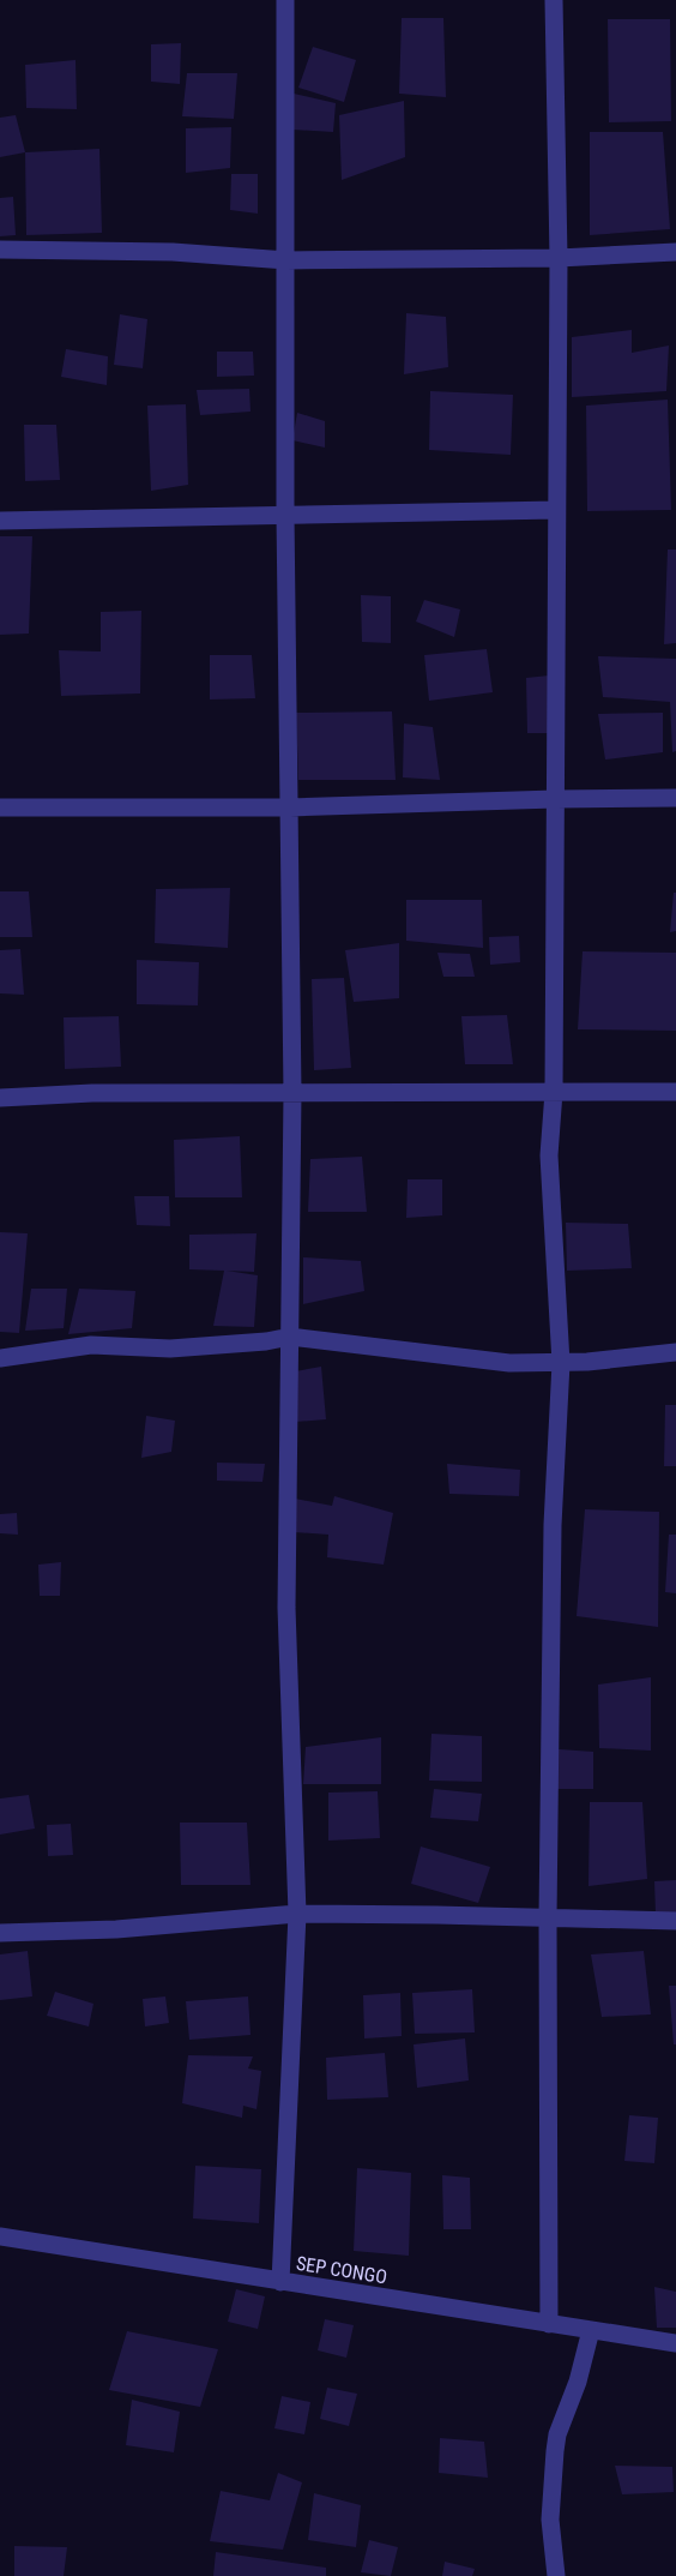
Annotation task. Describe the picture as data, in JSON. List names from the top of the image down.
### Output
{
  "streets": {
    "street": ["SEP CONGO"]
  }
}
